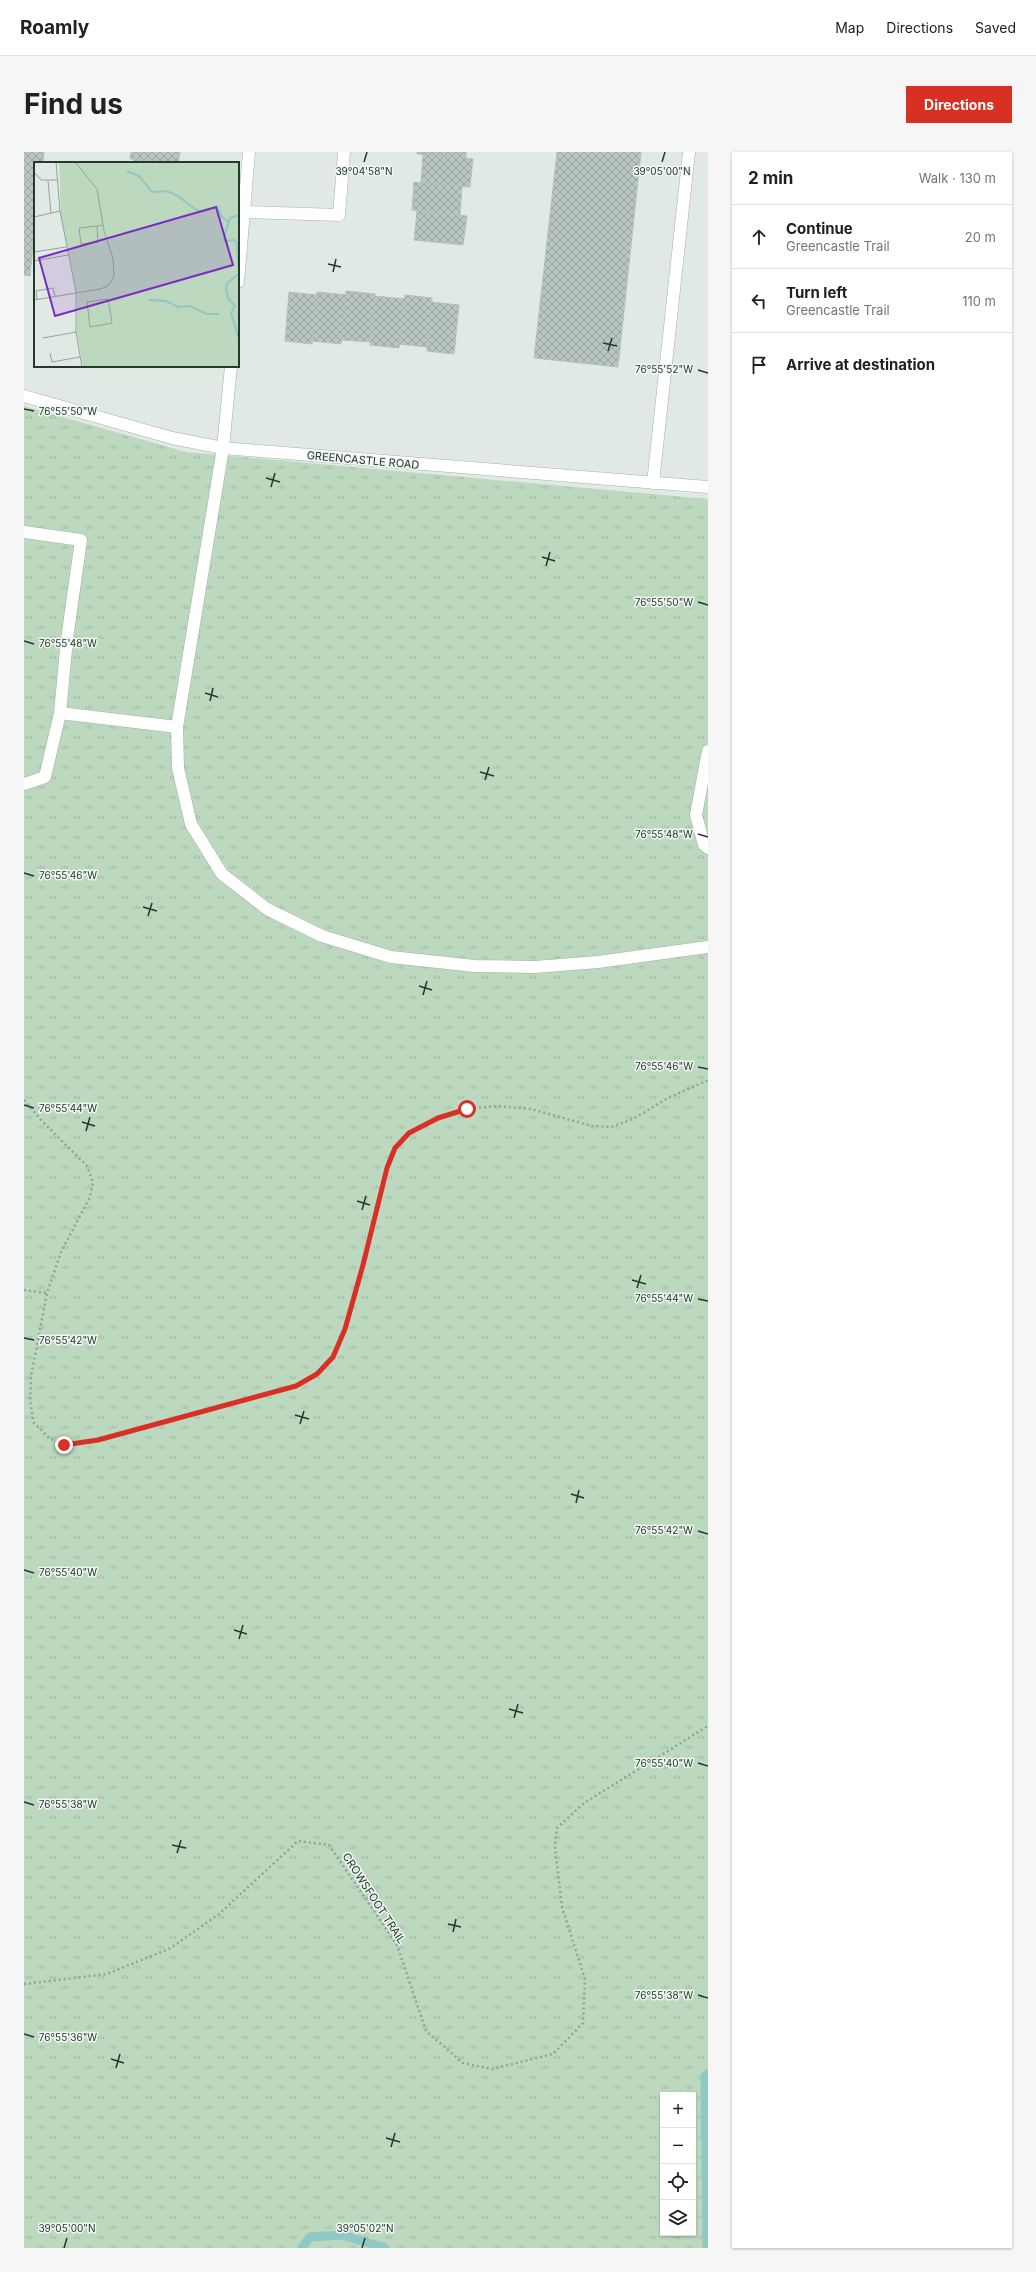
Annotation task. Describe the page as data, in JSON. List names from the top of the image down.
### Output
{
  "streets": {
    "street": ["GREENCASTLE ROAD"],
    "path": ["CROWSFOOT TRAIL"]
  },
  "page": {
    "header": "Roamly",
    "nav": ["Map", "Directions", "Saved"],
    "buttons": "Directions",
    "title": "Find us",
    "heading": ["2 min", "Walk · 130 m"],
    "list": [
      ["Continue", "Greencastle Trail", "20 m"],
      ["Turn left", "Greencastle Trail", "110 m"],
      "Arrive at destination"
    ],
    "map_buttons": ["+", "−"]
  },
  "coordinates": [
    "39°04'58\"N",
    "39°05'00\"N",
    "76°55'52\"W",
    "76°55'50\"W",
    "76°55'48\"W",
    "76°55'46\"W",
    "76°55'44\"W",
    "76°55'42\"W",
    "76°55'40\"W",
    "76°55'38\"W",
    "76°55'36\"W",
    "39°05'02\"N"
  ]
}
